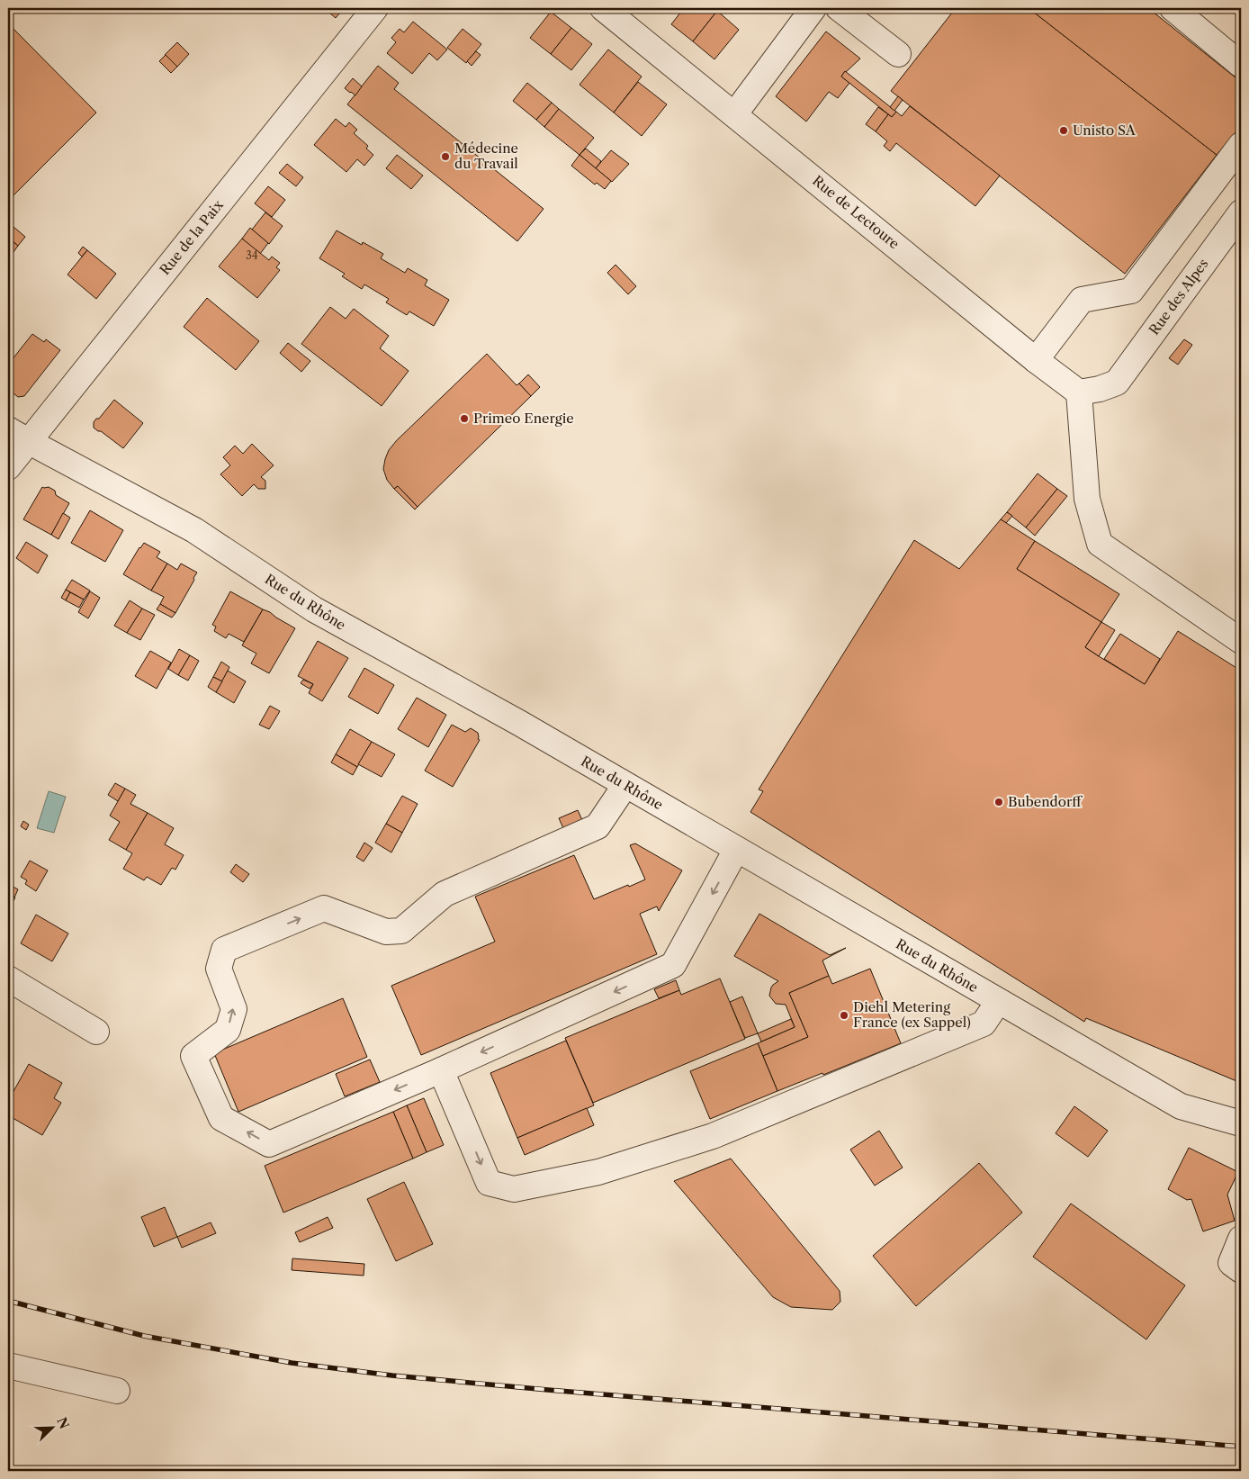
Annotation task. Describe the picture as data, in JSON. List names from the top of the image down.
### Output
{
  "streets": {
    "street": [
      "Rue de Lectoure",
      "Rue de la Paix",
      "Rue des Alpes",
      "Rue du Rhône"
    ]
  },
  "crossings": [
    ["Rue de Lectoure", "Rue des Alpes"],
    ["Rue de la Paix", "Rue du Rhône"]
  ],
  "places": [
    "Unisto SA",
    "Médecine du Travail",
    "Primeo Energie",
    "Bubendorff",
    "Diehl Metering France (ex Sappel)"
  ],
  "house_numbers": ["34"],
  "north": "top right"
}
